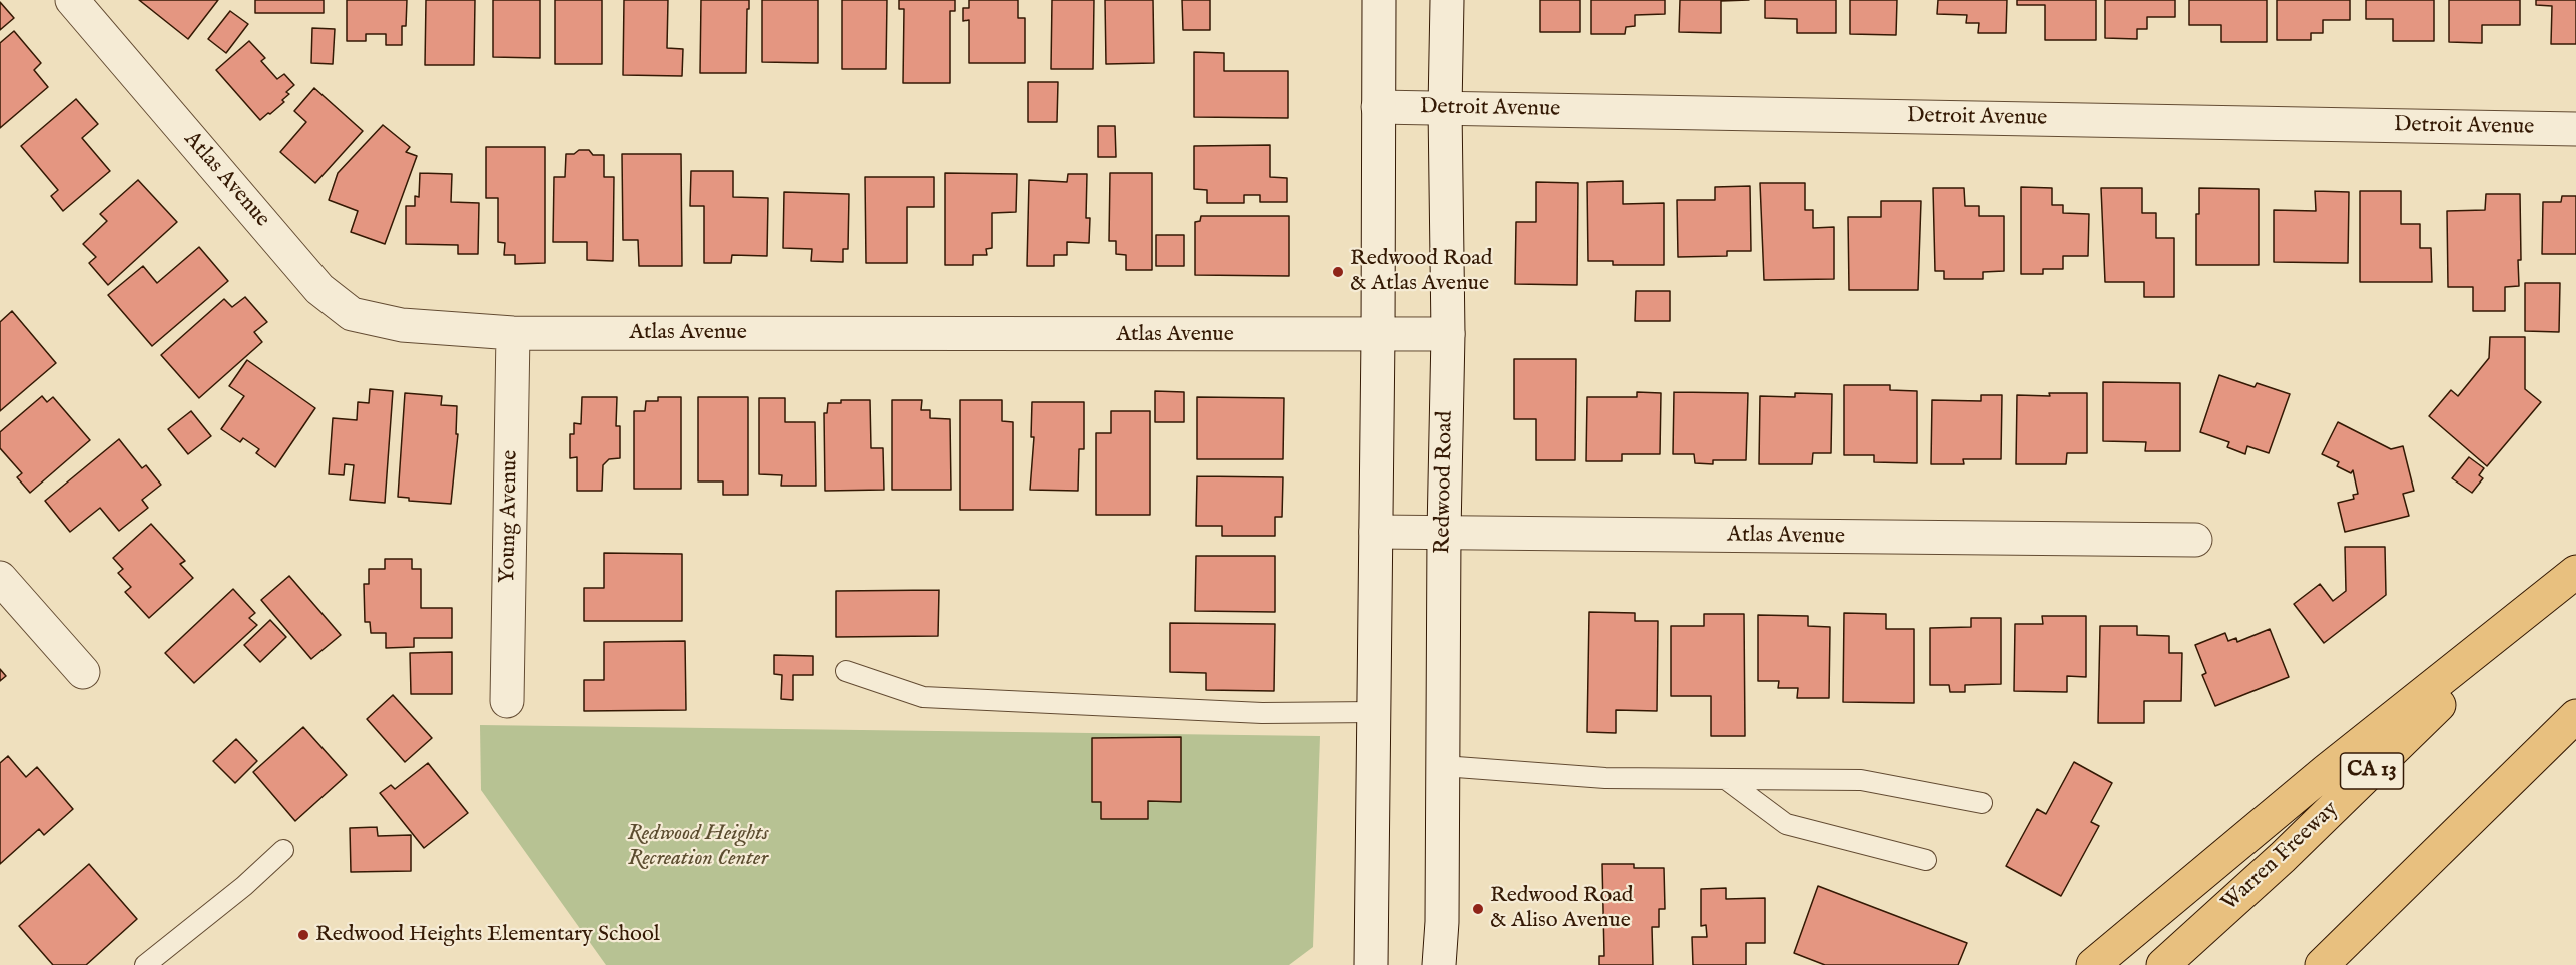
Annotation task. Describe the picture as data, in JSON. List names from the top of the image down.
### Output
{
  "streets": {
    "highway": ["CA 13", "Warren Freeway"],
    "street": [
      "Detroit Avenue",
      "Atlas Avenue",
      "Redwood Road",
      "Young Avenue"
    ]
  },
  "crossings": [
    ["Detroit Avenue", "Redwood Road"],
    ["Atlas Avenue", "Redwood Road"],
    ["Atlas Avenue", "Young Avenue"]
  ],
  "parks": ["Redwood Heights Recreation Center"],
  "places": ["Redwood Road & Atlas Avenue", "Redwood Road & Aliso Avenue", "Redwood Heights Elementary School"]
}
